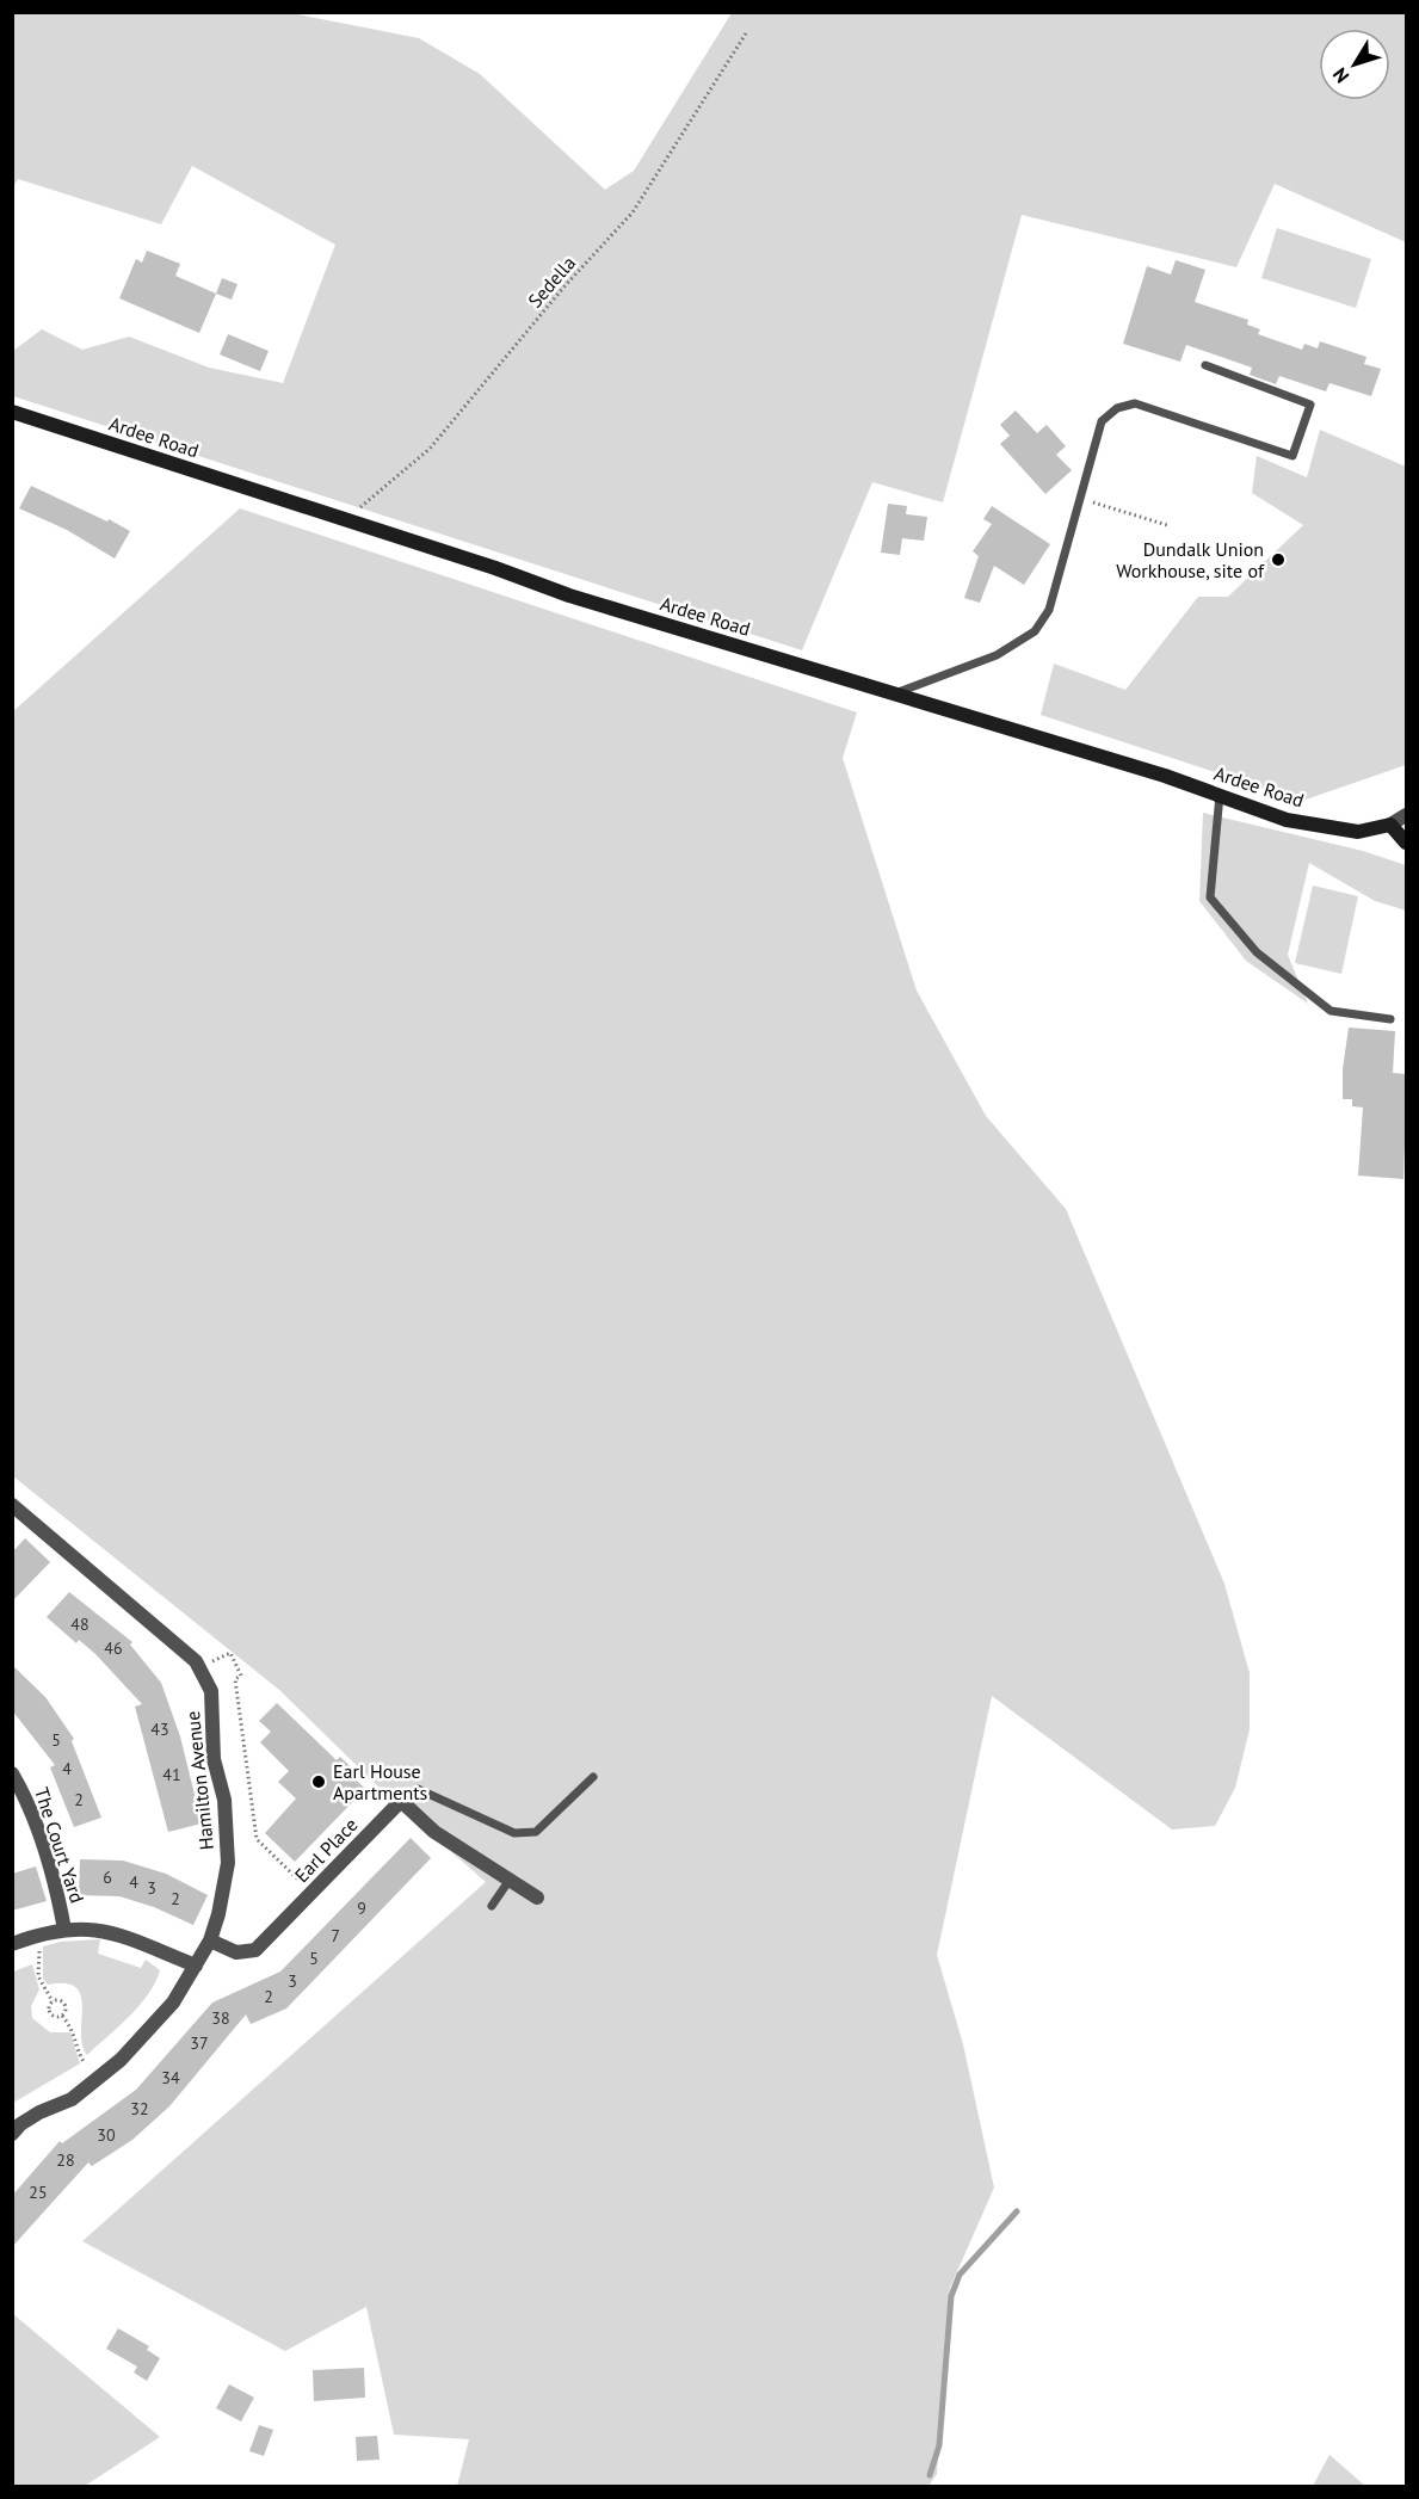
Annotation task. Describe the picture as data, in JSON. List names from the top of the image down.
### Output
{
  "streets": {
    "main road": ["Ardee Road"],
    "street": ["Hamilton Avenue", "The Court Yard", "Earl Place"],
    "path": ["Sedella"]
  },
  "crossings": [
    ["Sedella", "Ardee Road"],
    ["Hamilton Avenue", "Earl Place"]
  ],
  "places": ["Dundalk Union Workhouse, site of", "Earl House Apartments"],
  "house_numbers": [
    "48",
    "46",
    "43",
    "5",
    "4",
    "41",
    "2",
    "6",
    "4",
    "3",
    "2",
    "9",
    "7",
    "5",
    "3",
    "2",
    "38",
    "37",
    "34",
    "32",
    "30",
    "28",
    "25"
  ],
  "north": "bottom left"
}
